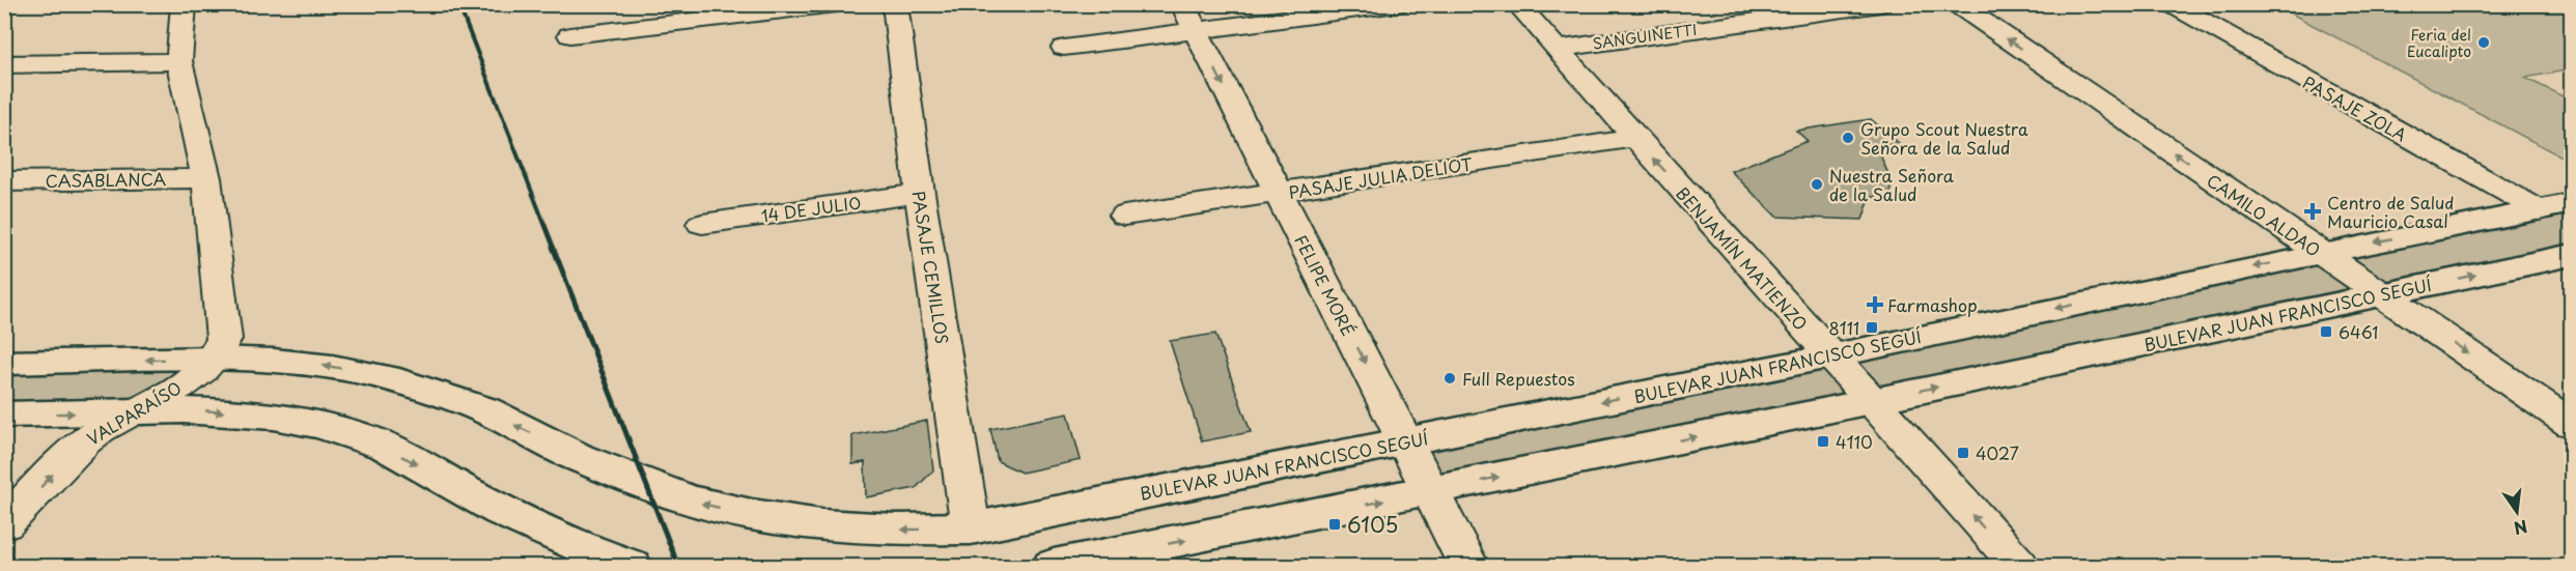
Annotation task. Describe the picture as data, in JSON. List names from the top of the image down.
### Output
{
  "streets": {
    "main road": ["BULEVAR JUAN FRANCISCO SEGUÍ"],
    "street": [
      "SANGUINETTI",
      "PASAJE ZOLA",
      "PASAJE JULIA DELIOT",
      "CASABLANCA",
      "14 DE JULIO",
      "CAMILO ALDAO",
      "BENJAMÍN MATIENZO",
      "PASAJE CEMILLOS",
      "FELIPE MORÉ",
      "VALPARAÍSO"
    ]
  },
  "crossings": [
    ["SANGUINETTI", "BENJAMÍN MATIENZO"],
    ["PASAJE ZOLA", "BULEVAR JUAN FRANCISCO SEGUÍ"],
    ["PASAJE JULIA DELIOT", "BENJAMÍN MATIENZO"],
    ["PASAJE JULIA DELIOT", "FELIPE MORÉ"],
    ["14 DE JULIO", "PASAJE CEMILLOS"],
    ["CAMILO ALDAO", "BULEVAR JUAN FRANCISCO SEGUÍ"],
    ["BENJAMÍN MATIENZO", "BULEVAR JUAN FRANCISCO SEGUÍ"],
    ["PASAJE CEMILLOS", "BULEVAR JUAN FRANCISCO SEGUÍ"],
    ["FELIPE MORÉ", "BULEVAR JUAN FRANCISCO SEGUÍ"],
    ["BULEVAR JUAN FRANCISCO SEGUÍ", "VALPARAÍSO"]
  ],
  "one_way": ["BENJAMÍN MATIENZO", "FELIPE MORÉ", "VALPARAÍSO"],
  "places": {
    "other": [
      "Feria del Eucalipto",
      "Grupo Scout Nuestra Señora de la Salud",
      "Nuestra Señora de la Salud",
      "Full Repuestos"
    ],
    "health": ["Centro de Salud Mauricio Casal", "Farmashop"],
    "transit": [
      "8111",
      "6461",
      "4110",
      "4027",
      "6105"
    ]
  },
  "north": "bottom"
}
